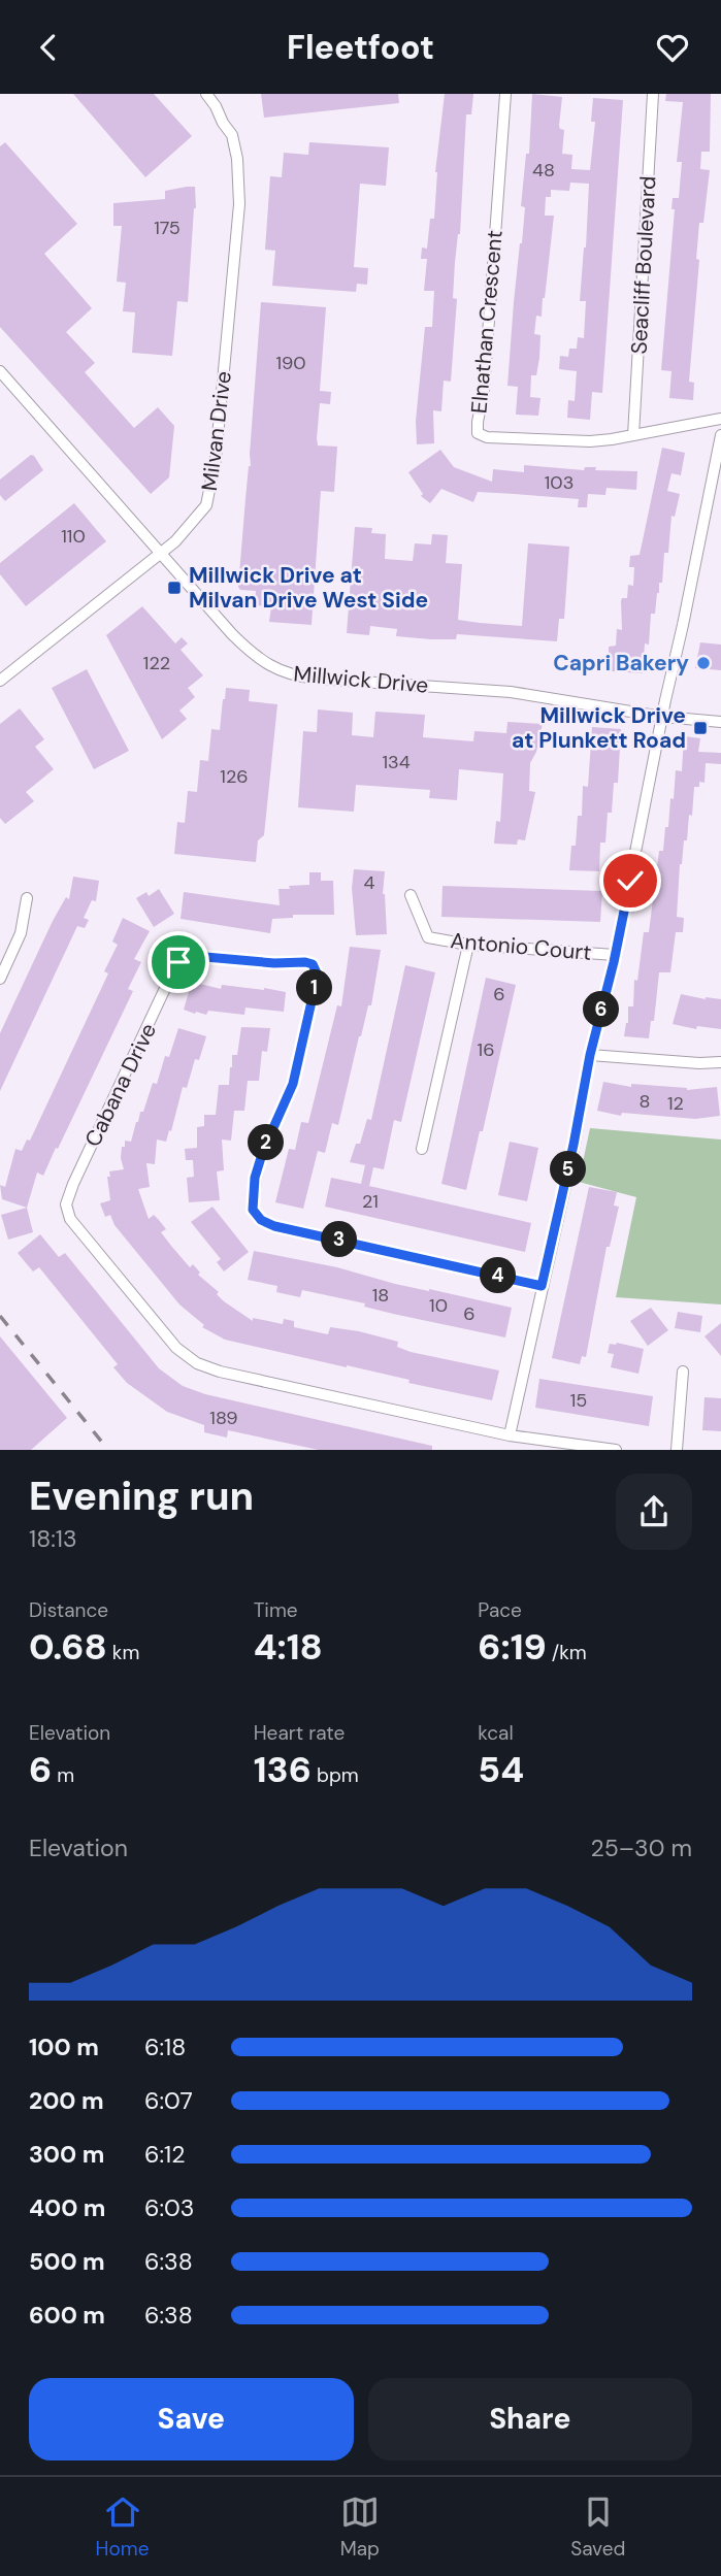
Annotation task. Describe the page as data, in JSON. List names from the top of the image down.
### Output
{
  "streets": {
    "street": [
      "Seacliff Boulevard",
      "Elnathan Crescent",
      "Milvan Drive",
      "Millwick Drive",
      "Antonio Court",
      "Cabana Drive"
    ]
  },
  "crossings": [
    ["Seacliff Boulevard", "Elnathan Crescent"],
    ["Milvan Drive", "Millwick Drive"]
  ],
  "places": {
    "transit": ["Millwick Drive at Milvan Drive West Side", "Millwick Drive at Plunkett Road"],
    "other": ["Capri Bakery"]
  },
  "house_numbers": [
    "48",
    "175",
    "190",
    "103",
    "110",
    "122",
    "134",
    "126",
    "4",
    "6",
    "16",
    "8",
    "12",
    "21",
    "18",
    "10",
    "6",
    "15",
    "189"
  ],
  "page": {
    "header": "Fleetfoot",
    "pins": [
      "1",
      "6",
      "2",
      "5",
      "3",
      "4"
    ],
    "heading": ["Evening run", "18:13"],
    "stats": [
      ["Distance", "0.68 km"],
      ["Time", "4:18"],
      ["Pace", "6:19 /km"],
      ["Elevation", "6 m"],
      ["Heart rate", "136 bpm"],
      ["kcal", "54"]
    ],
    "chart": ["Elevation", "25–30 m"],
    "list": [
      {
        "name": "100 m",
        "note": "6:18"
      },
      {
        "name": "200 m",
        "note": "6:07"
      },
      {
        "name": "300 m",
        "note": "6:12"
      },
      {
        "name": "400 m",
        "note": "6:03"
      },
      {
        "name": "500 m",
        "note": "6:38"
      },
      {
        "name": "600 m",
        "note": "6:38"
      }
    ],
    "buttons": ["Save", "Share"],
    "tabs": ["Home", "Map", "Saved"]
  }
}
